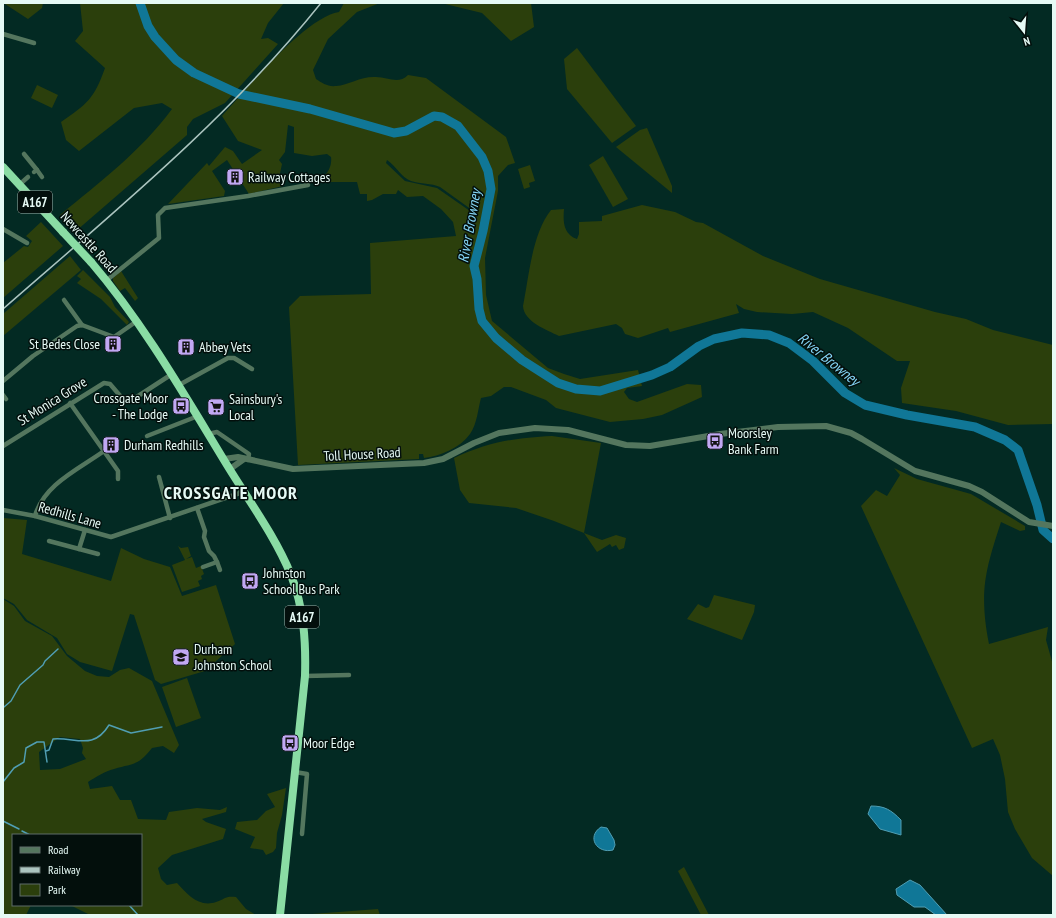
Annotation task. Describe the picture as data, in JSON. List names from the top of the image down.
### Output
{
  "streets": {
    "highway": ["A167", "Newcastle Road"],
    "street": ["St Monica Grove", "Toll House Road", "Redhills Lane"]
  },
  "crossings": [
    ["A167", "Newcastle Road"],
    ["A167", "St Monica Grove"],
    ["A167", "Toll House Road"],
    ["A167", "Redhills Lane"]
  ],
  "districts": ["CROSSGATE MOOR"],
  "water": ["River Browney"],
  "places": {
    "building": [
      "Railway Cottages",
      "St Bedes Close",
      "Abbey Vets",
      "Durham Redhills"
    ],
    "bus stop": [
      "Crossgate Moor - The Lodge",
      "Moorsley Bank Farm",
      "Johnston School Bus Park",
      "Moor Edge"
    ],
    "supermarket": ["Sainsbury's Local"],
    "school or university": ["Durham Johnston School"]
  },
  "legend": ["Road", "Railway", "Park"],
  "north": "bottom"
}
